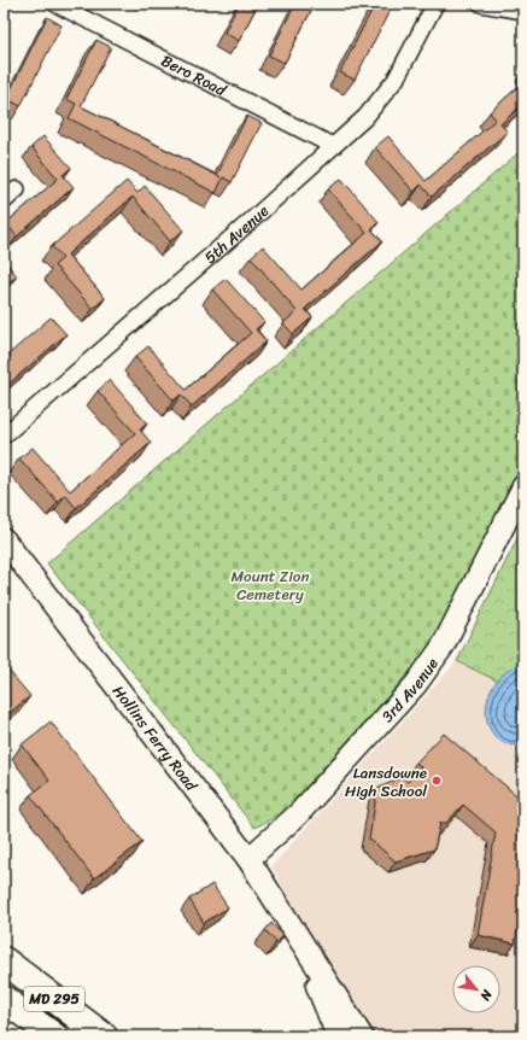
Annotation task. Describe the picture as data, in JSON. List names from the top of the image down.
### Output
{
  "streets": {
    "highway": ["MD 295"],
    "street": [
      "Bero Road",
      "5th Avenue",
      "3rd Avenue",
      "Hollins Ferry Road"
    ]
  },
  "crossings": [
    ["Bero Road", "5th Avenue"],
    ["3rd Avenue", "Hollins Ferry Road"]
  ],
  "parks": ["Mount Zion Cemetery"],
  "places": ["Lansdowne High School"],
  "north": "bottom right"
}
